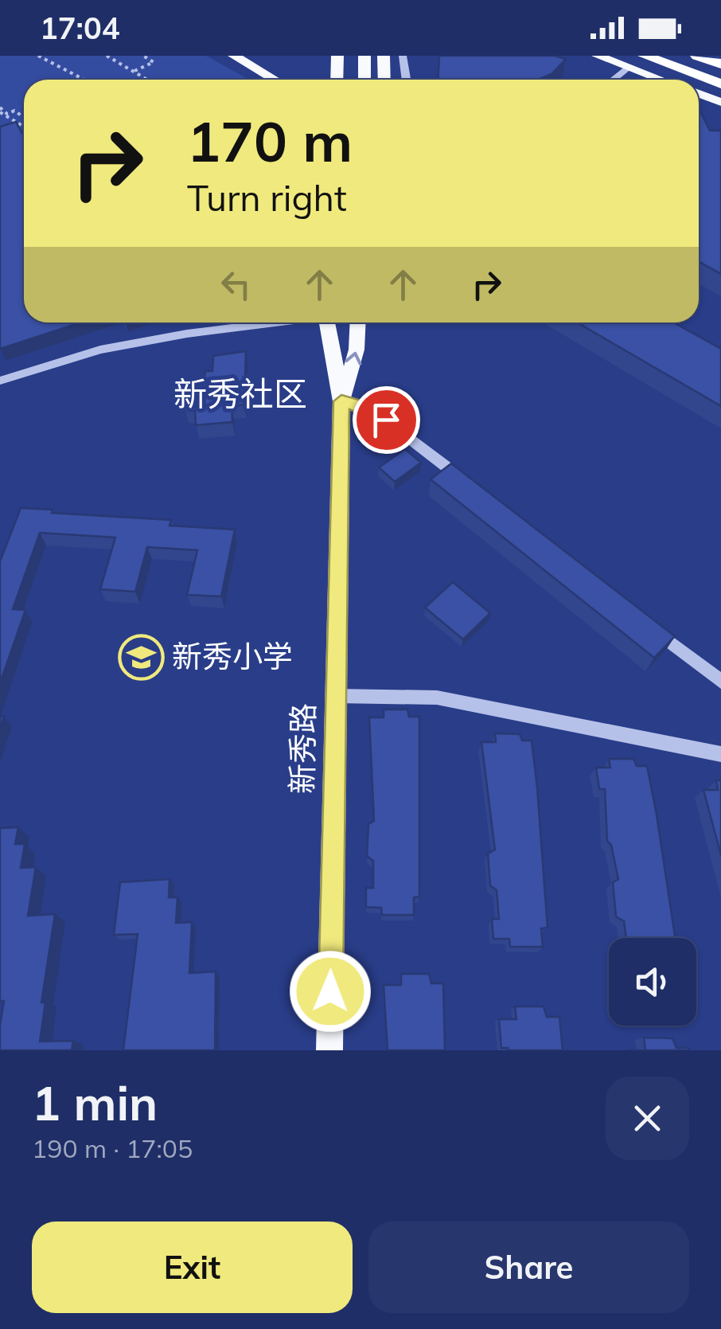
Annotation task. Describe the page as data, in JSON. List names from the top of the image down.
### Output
{
  "streets": {
    "main road": ["新秀路"]
  },
  "districts": ["新秀社区"],
  "places": {
    "school or university": ["新秀小学"]
  },
  "page": {
    "status": "17:04",
    "turn": ["170 m", "Turn right"],
    "heading": ["1 min", "190 m · 17:05"],
    "buttons": ["Exit", "Share"]
  }
}
